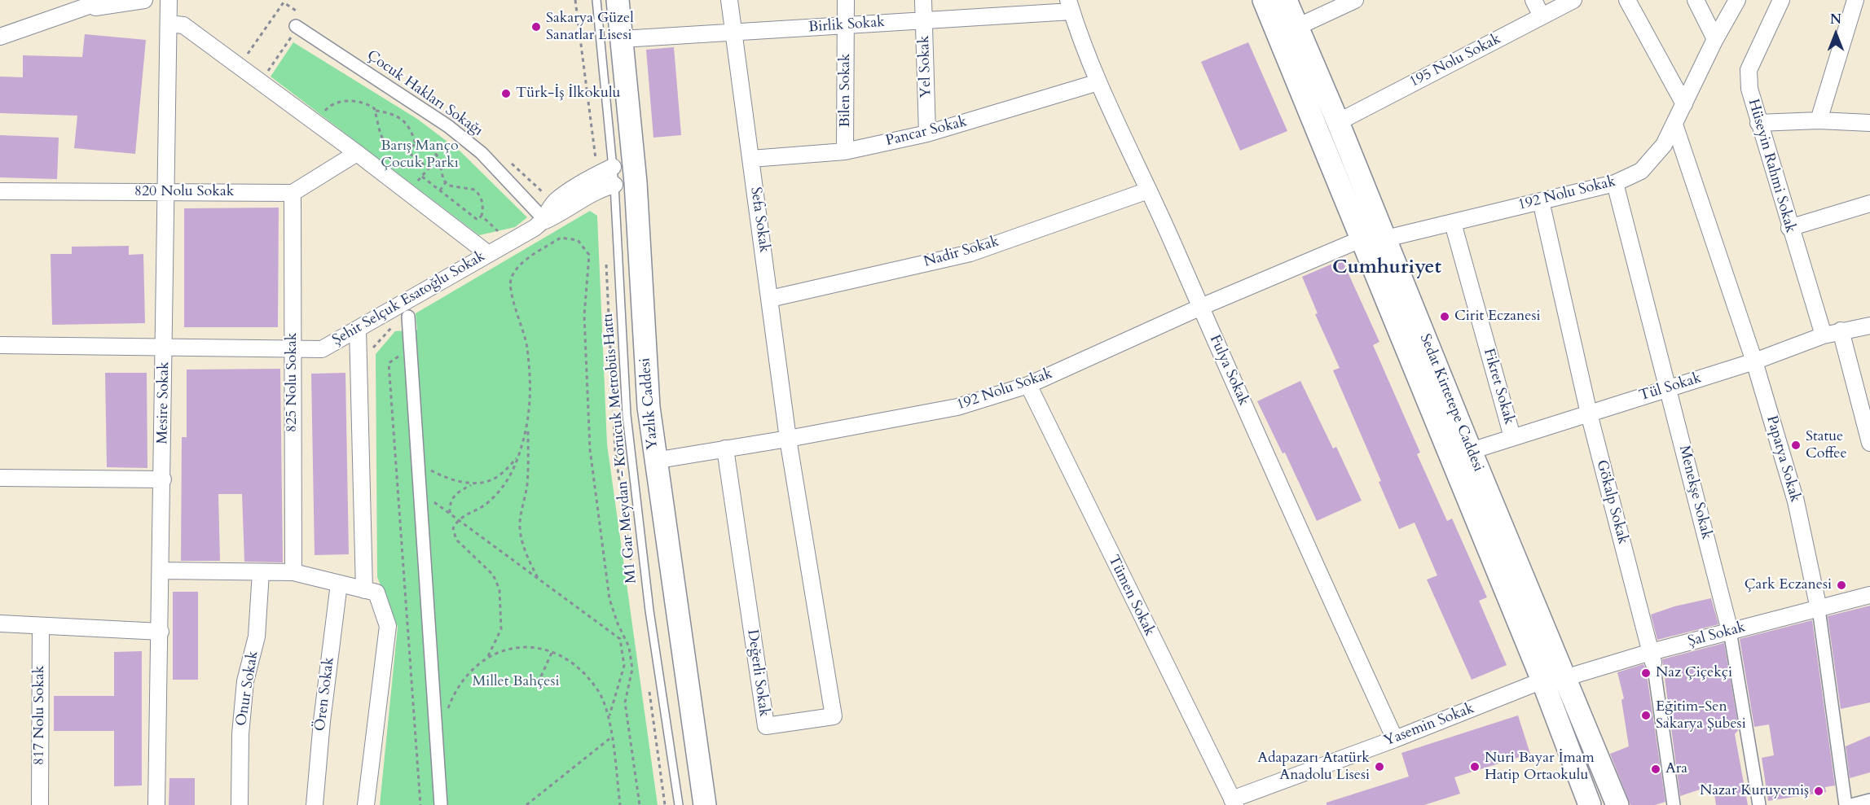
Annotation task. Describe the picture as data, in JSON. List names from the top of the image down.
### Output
{
  "streets": {
    "main road": ["Sedat Kirtetepe Caddesi", "Yazlık Caddesi"],
    "street": [
      "Birlik Sokak",
      "195 Nolu Sokak",
      "Yel Sokak",
      "Bilen Sokak",
      "Çocuk Hakları Sokağı",
      "Pancar Sokak",
      "Hüseyin Rahmi Sokak",
      "820 Nolu Sokak",
      "192 Nolu Sokak",
      "Sefa Sokak",
      "Nadir Sokak",
      "Şehit Selçuk Esatoğlu Sokak",
      "Fulya Sokak",
      "825 Nolu Sokak",
      "Fikret Sokak",
      "Tül Sokak",
      "Mesire Sokak",
      "Papatya Sokak",
      "Menekşe Sokak",
      "Gökalp Sokak",
      "Tümen Sokak",
      "Şal Sokak",
      "Değerli Sokak",
      "Onur Sokak",
      "Ören Sokak",
      "817 Nolu Sokak",
      "Yasemin Sokak"
    ],
    "lane": ["M1 Gar Meydan - Korucuk Metrobüs Hattı"]
  },
  "crossings": [
    ["Birlik Sokak", "Yel Sokak"],
    ["Birlik Sokak", "Bilen Sokak"],
    ["Birlik Sokak", "Sefa Sokak"],
    ["Birlik Sokak", "Fulya Sokak"],
    ["Birlik Sokak", "Yazlık Caddesi"],
    ["195 Nolu Sokak", "Sedat Kirtetepe Caddesi"],
    ["Yel Sokak", "Pancar Sokak"],
    ["Bilen Sokak", "Pancar Sokak"],
    ["Çocuk Hakları Sokağı", "Şehit Selçuk Esatoğlu Sokak"],
    ["Pancar Sokak", "Sefa Sokak"],
    ["Pancar Sokak", "Fulya Sokak"],
    ["Hüseyin Rahmi Sokak", "Tül Sokak"],
    ["820 Nolu Sokak", "825 Nolu Sokak"],
    ["820 Nolu Sokak", "Mesire Sokak"],
    ["192 Nolu Sokak", "Sefa Sokak"],
    ["192 Nolu Sokak", "Fulya Sokak"],
    ["192 Nolu Sokak", "Fikret Sokak"],
    ["192 Nolu Sokak", "Sedat Kirtetepe Caddesi"],
    ["192 Nolu Sokak", "Yazlık Caddesi"],
    ["192 Nolu Sokak", "Papatya Sokak"],
    ["192 Nolu Sokak", "Menekşe Sokak"],
    ["192 Nolu Sokak", "Gökalp Sokak"],
    ["192 Nolu Sokak", "Tümen Sokak"],
    ["192 Nolu Sokak", "Değerli Sokak"],
    ["Sefa Sokak", "Nadir Sokak"],
    ["Sefa Sokak", "Değerli Sokak"],
    ["Nadir Sokak", "Fulya Sokak"],
    ["Şehit Selçuk Esatoğlu Sokak", "825 Nolu Sokak"],
    ["Şehit Selçuk Esatoğlu Sokak", "Mesire Sokak"],
    ["Şehit Selçuk Esatoğlu Sokak", "M1 Gar Meydan - Korucuk Metrobüs Hattı"],
    ["Fulya Sokak", "Yasemin Sokak"],
    ["Fikret Sokak", "Tül Sokak"],
    ["Tül Sokak", "Sedat Kirtetepe Caddesi"],
    ["Tül Sokak", "Papatya Sokak"],
    ["Tül Sokak", "Menekşe Sokak"],
    ["Tül Sokak", "Gökalp Sokak"],
    ["Sedat Kirtetepe Caddesi", "Şal Sokak"],
    ["Sedat Kirtetepe Caddesi", "Yasemin Sokak"],
    ["Papatya Sokak", "Şal Sokak"],
    ["Menekşe Sokak", "Şal Sokak"],
    ["Gökalp Sokak", "Şal Sokak"],
    ["Tümen Sokak", "Yasemin Sokak"]
  ],
  "districts": ["Cumhuriyet"],
  "parks": ["Barış Manço Çocuk Parkı", "Millet Bahçesi"],
  "places": [
    "Sakarya Güzel Sanatlar Lisesi",
    "Türk-İş İlkokulu",
    "Cirit Eczanesi",
    "Statue Coffee",
    "Çark Eczanesi",
    "Naz Çiçekçi",
    "Eğitim-Sen Sakarya Şubesi",
    "Adapazarı Atatürk Anadolu Lisesi",
    "Nuri Bayar İmam Hatip Ortaokulu",
    "Ara",
    "Nazar Kuruyemiş"
  ],
  "north": "top"
}
